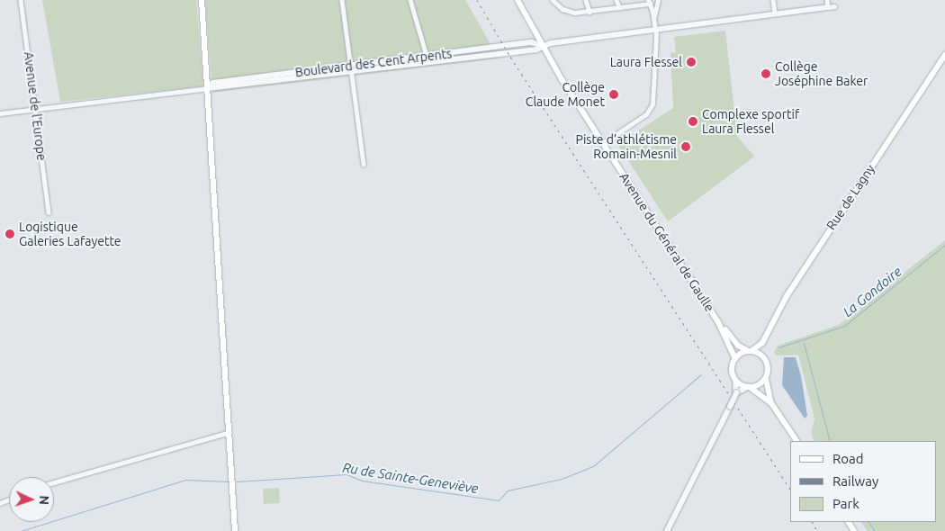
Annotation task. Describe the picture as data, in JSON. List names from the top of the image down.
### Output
{
  "streets": {
    "main road": ["Rue de Lagny", "Avenue du Général de Gaulle"],
    "street": ["Boulevard des Cent Arpents", "Avenue de l'Europe"]
  },
  "crossings": [
    ["Boulevard des Cent Arpents", "Avenue de l'Europe"],
    ["Boulevard des Cent Arpents", "Avenue du Général de Gaulle"],
    ["Rue de Lagny", "Avenue du Général de Gaulle"]
  ],
  "water": ["La Gondoire", "Ru de Sainte-Geneviève"],
  "places": [
    "Laura Flessel",
    "Collège Joséphine Baker",
    "Collège Claude Monet",
    "Complexe sportif Laura Flessel",
    "Piste d’athlétisme Romain-Mesnil",
    "Logistique Galeries Lafayette"
  ],
  "legend": ["Road", "Railway", "Park"],
  "north": "right"
}
